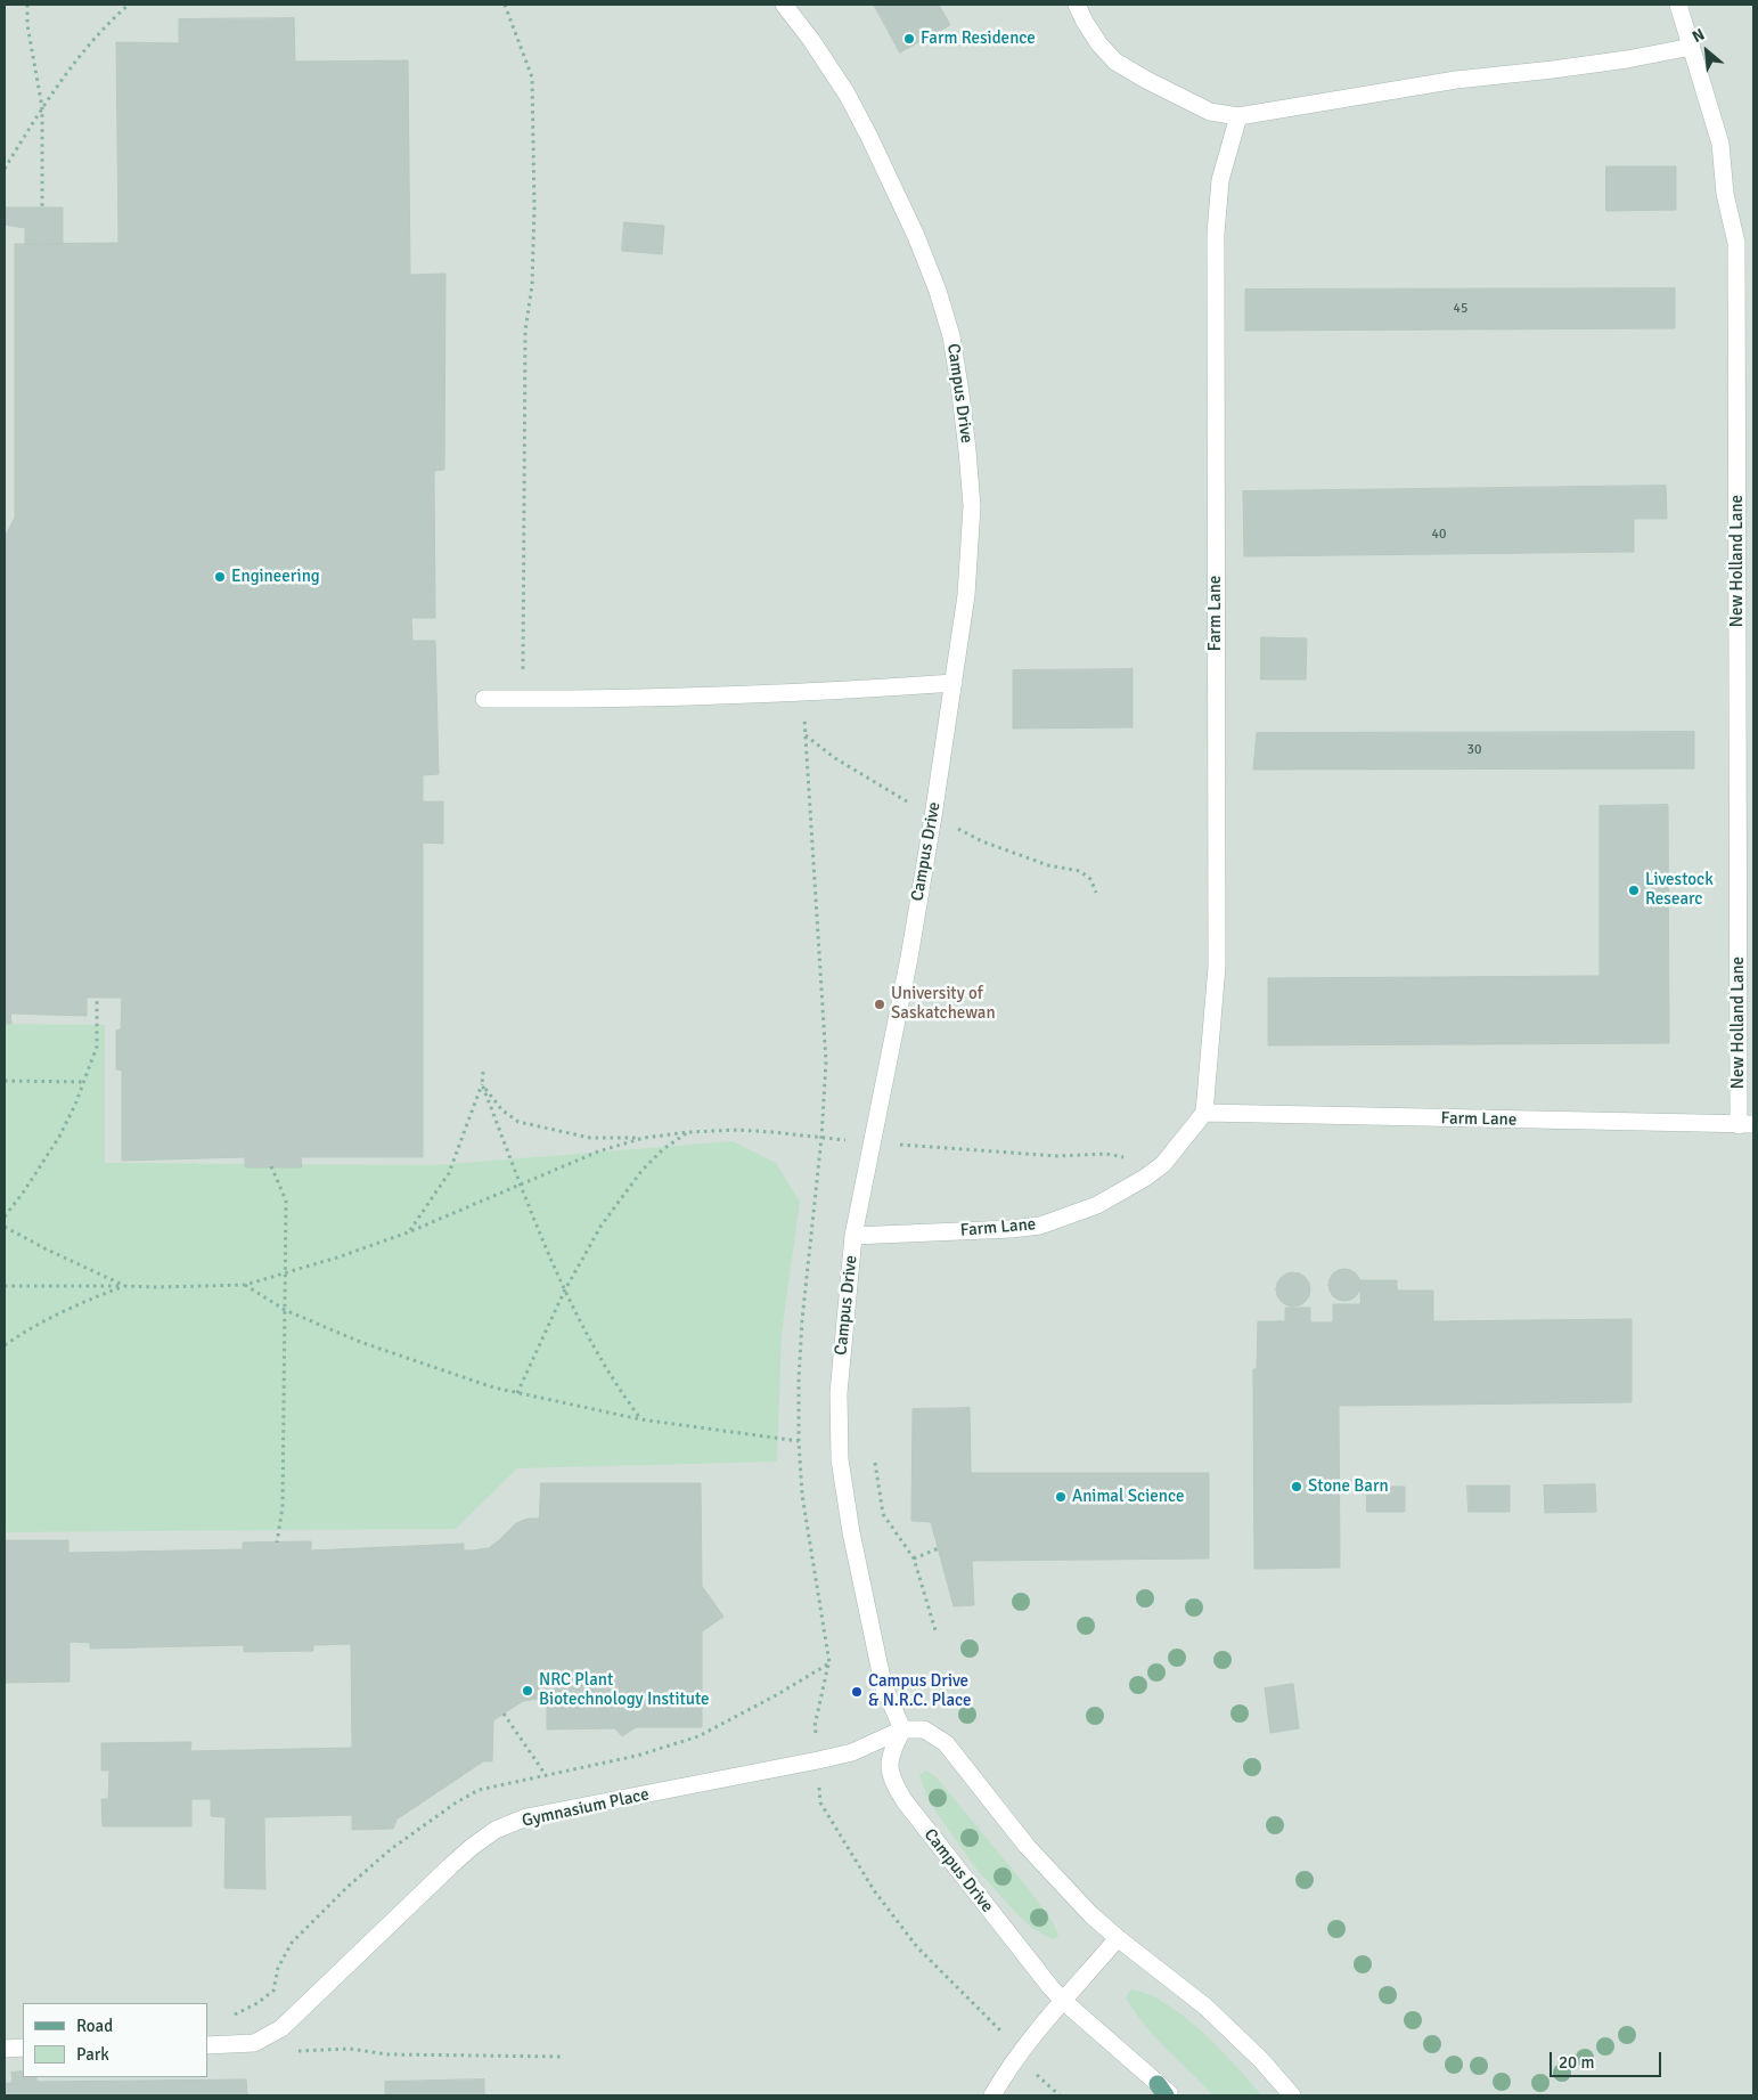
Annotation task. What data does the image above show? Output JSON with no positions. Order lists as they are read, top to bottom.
{
  "streets": {
    "street": [
      "Campus Drive",
      "New Holland Lane",
      "Farm Lane",
      "Gymnasium Place"
    ]
  },
  "crossings": [
    ["Campus Drive", "Farm Lane"],
    ["Campus Drive", "Gymnasium Place"],
    ["New Holland Lane", "Farm Lane"]
  ],
  "places": [
    "Farm Residence",
    "Engineering",
    "Livestock Researc",
    "University of Saskatchewan",
    "Stone Barn",
    "Animal Science",
    "NRC Plant Biotechnology Institute",
    "Campus Drive & N.R.C. Place"
  ],
  "house_numbers": ["45", "40", "30"],
  "legend": ["Road", "Park"],
  "scale_bar": "20 m",
  "north": "top left"
}
